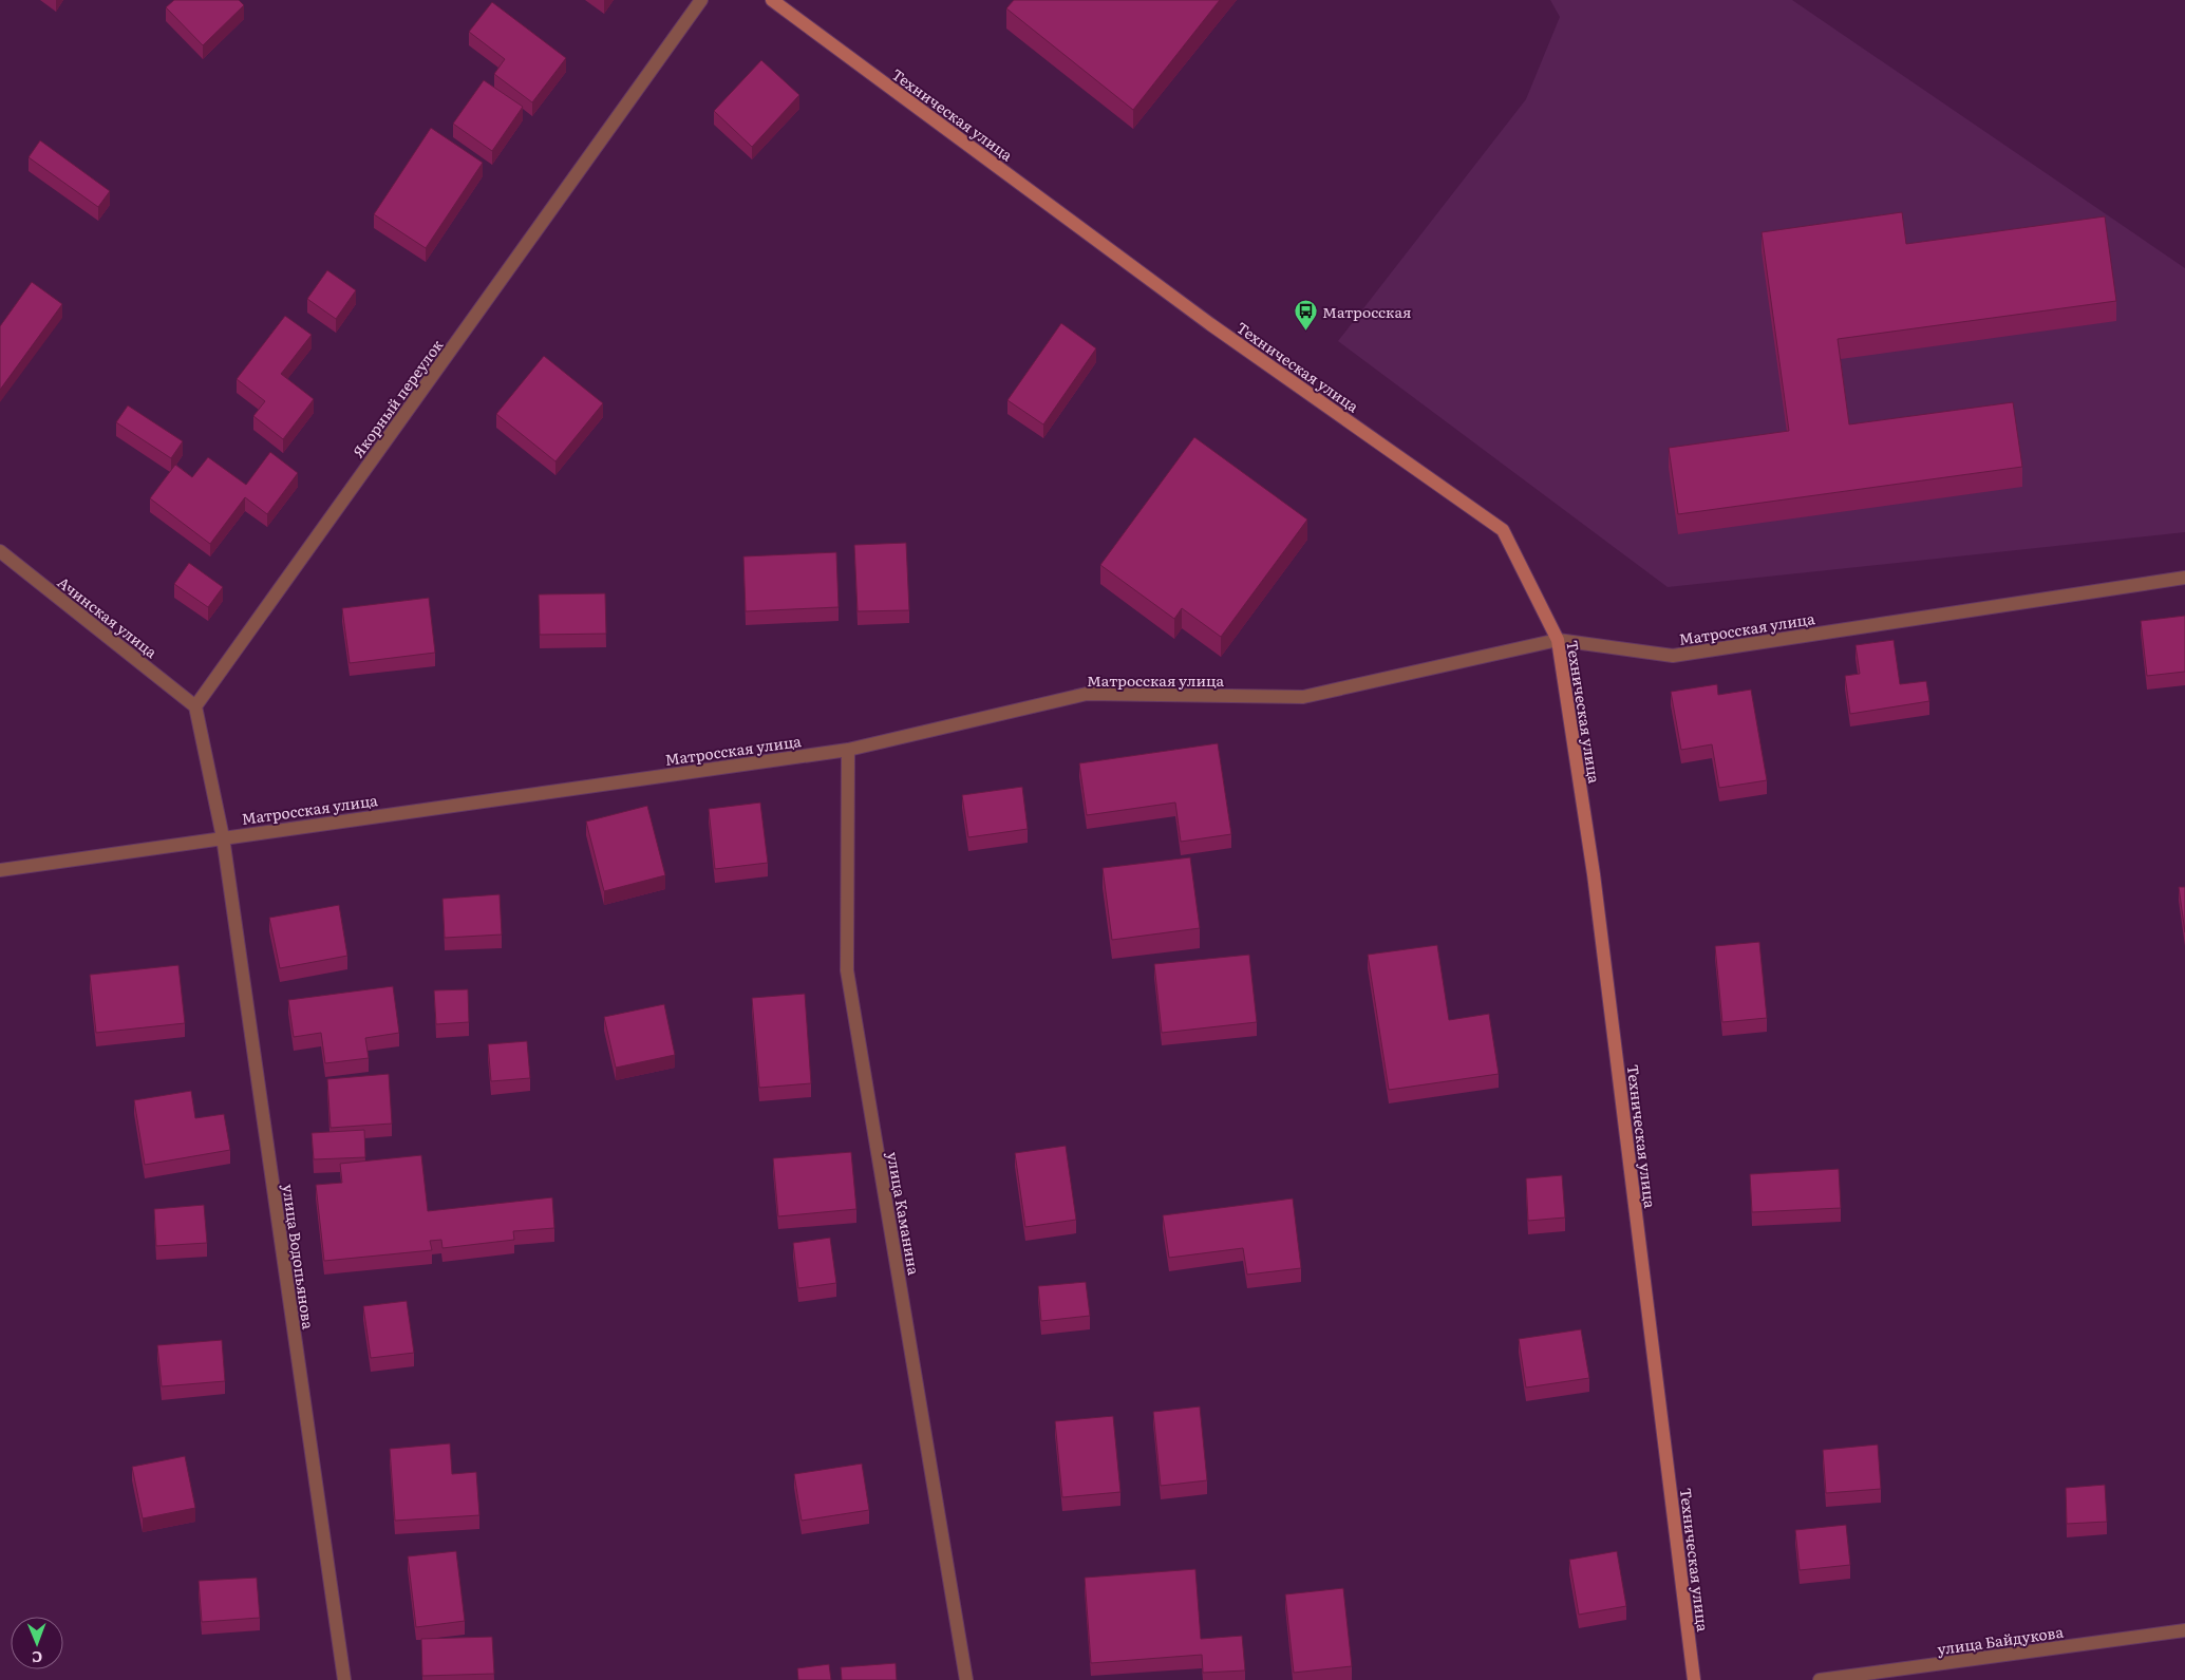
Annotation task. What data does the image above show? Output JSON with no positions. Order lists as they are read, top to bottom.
{
  "streets": {
    "street": [
      "Техническая улица",
      "Якорный переулок",
      "Ачинская улица",
      "Матросская улица",
      "улица Каманина",
      "улица Водопьянова",
      "улица Байдукова"
    ]
  },
  "crossings": [
    ["Техническая улица", "Матросская улица"],
    ["Якорный переулок", "Ачинская улица"],
    ["Матросская улица", "улица Каманина"],
    ["Матросская улица", "улица Водопьянова"]
  ],
  "places": {
    "bus stop": ["Матросская"]
  },
  "north": "bottom"
}
